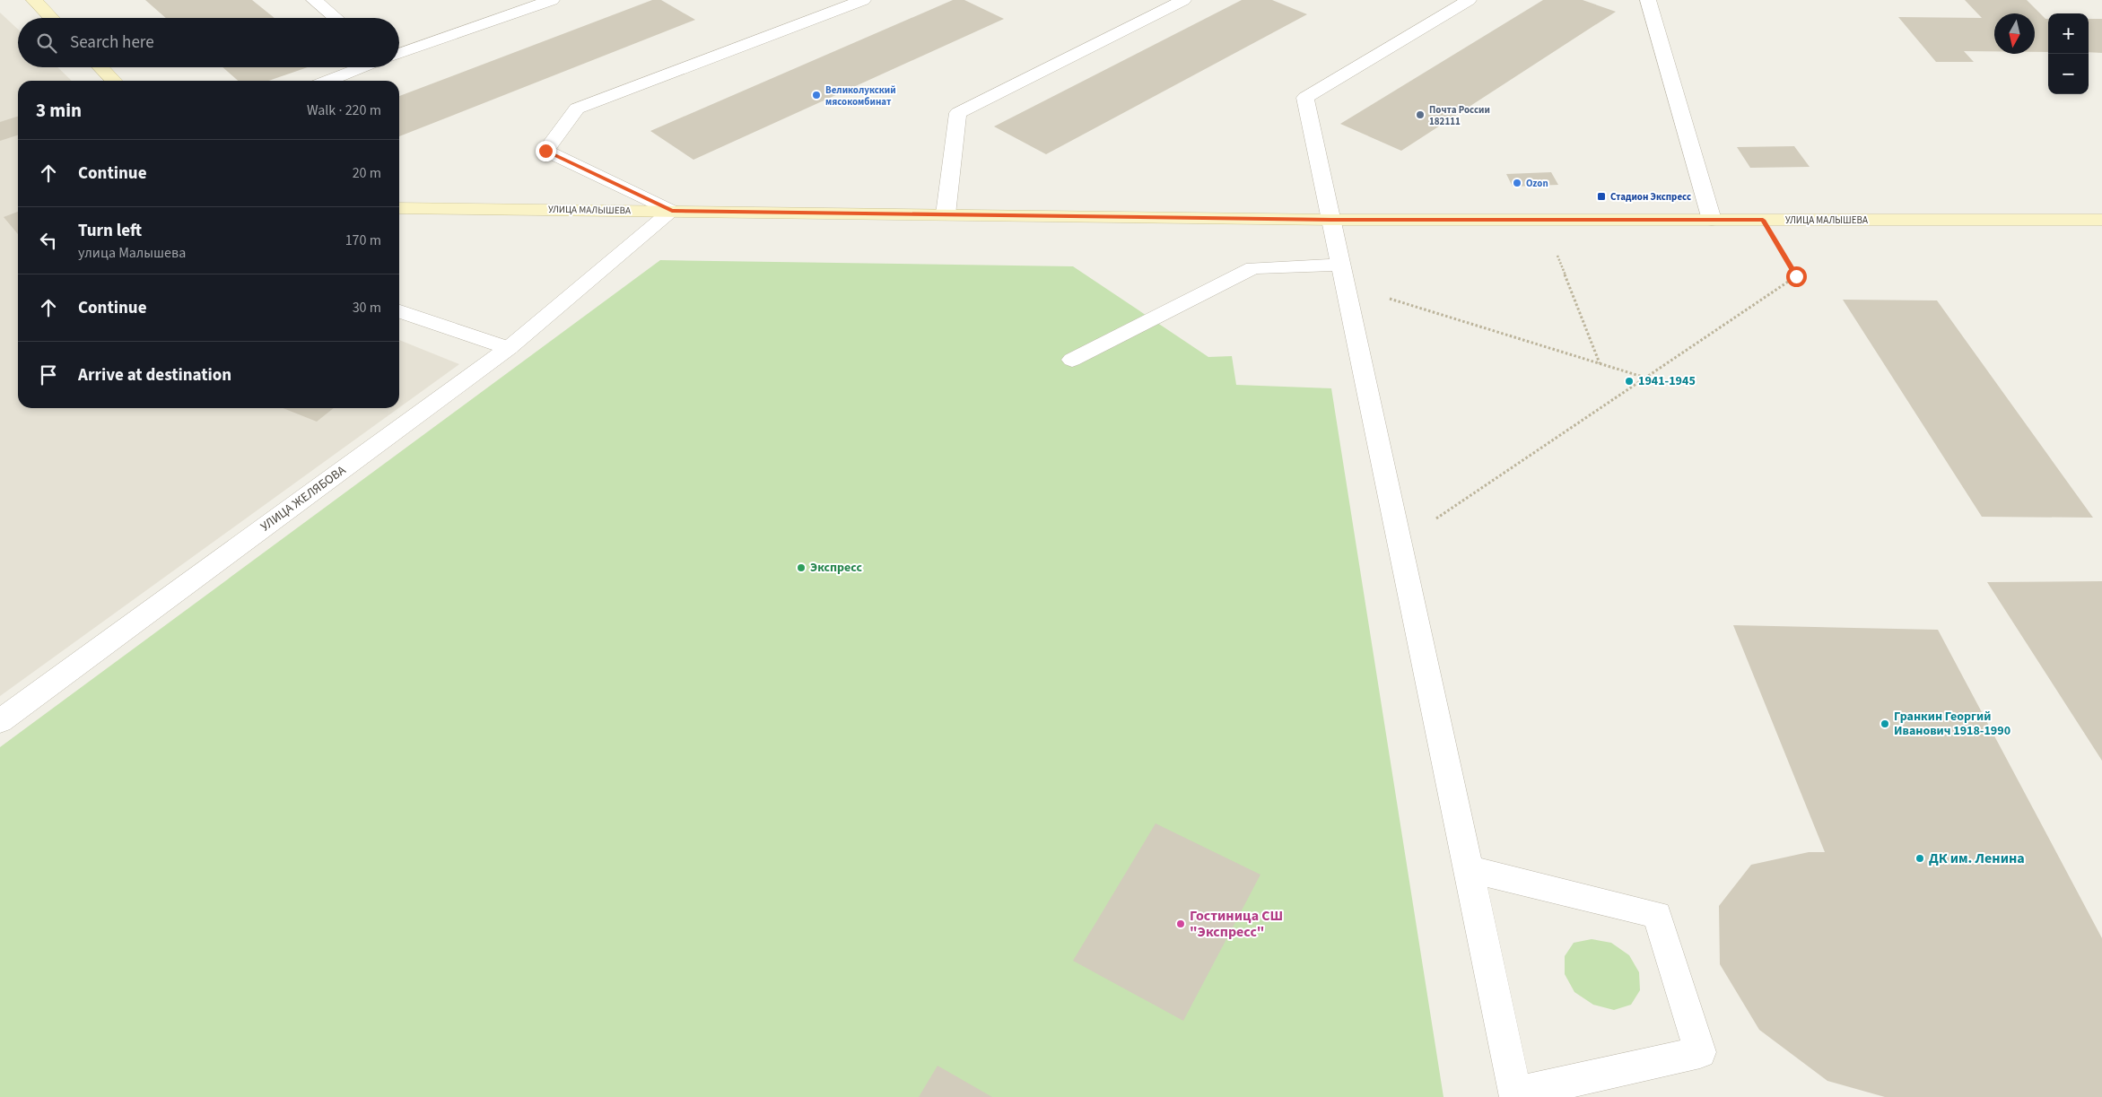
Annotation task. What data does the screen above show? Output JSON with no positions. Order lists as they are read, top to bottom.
{
  "streets": {
    "street": ["УЛИЦА МАЛЫШЕВА", "УЛИЦА ЖЕЛЯБОВА"]
  },
  "crossings": [
    ["УЛИЦА МАЛЫШЕВА", "УЛИЦА ЖЕЛЯБОВА"]
  ],
  "places": {
    "other": [
      "Великолукский мясокомбинат",
      "Почта России 182111",
      "Ozon",
      "1941-1945",
      "Экспресс",
      "Гранкин Георгий Иванович 1918-1990",
      "ДК им. Ленина",
      "Гостиница СШ \"Экспресс\""
    ],
    "transit": ["Стадион Экспресс"]
  },
  "north": "bottom",
  "page": {
    "map_buttons": ["+", "−"],
    "search": "Search here",
    "heading": ["3 min", "Walk · 220 m"],
    "list": [
      ["Continue", "20 m"],
      ["Turn left", "улица Малышева", "170 m"],
      ["Continue", "30 m"],
      "Arrive at destination"
    ]
  }
}
